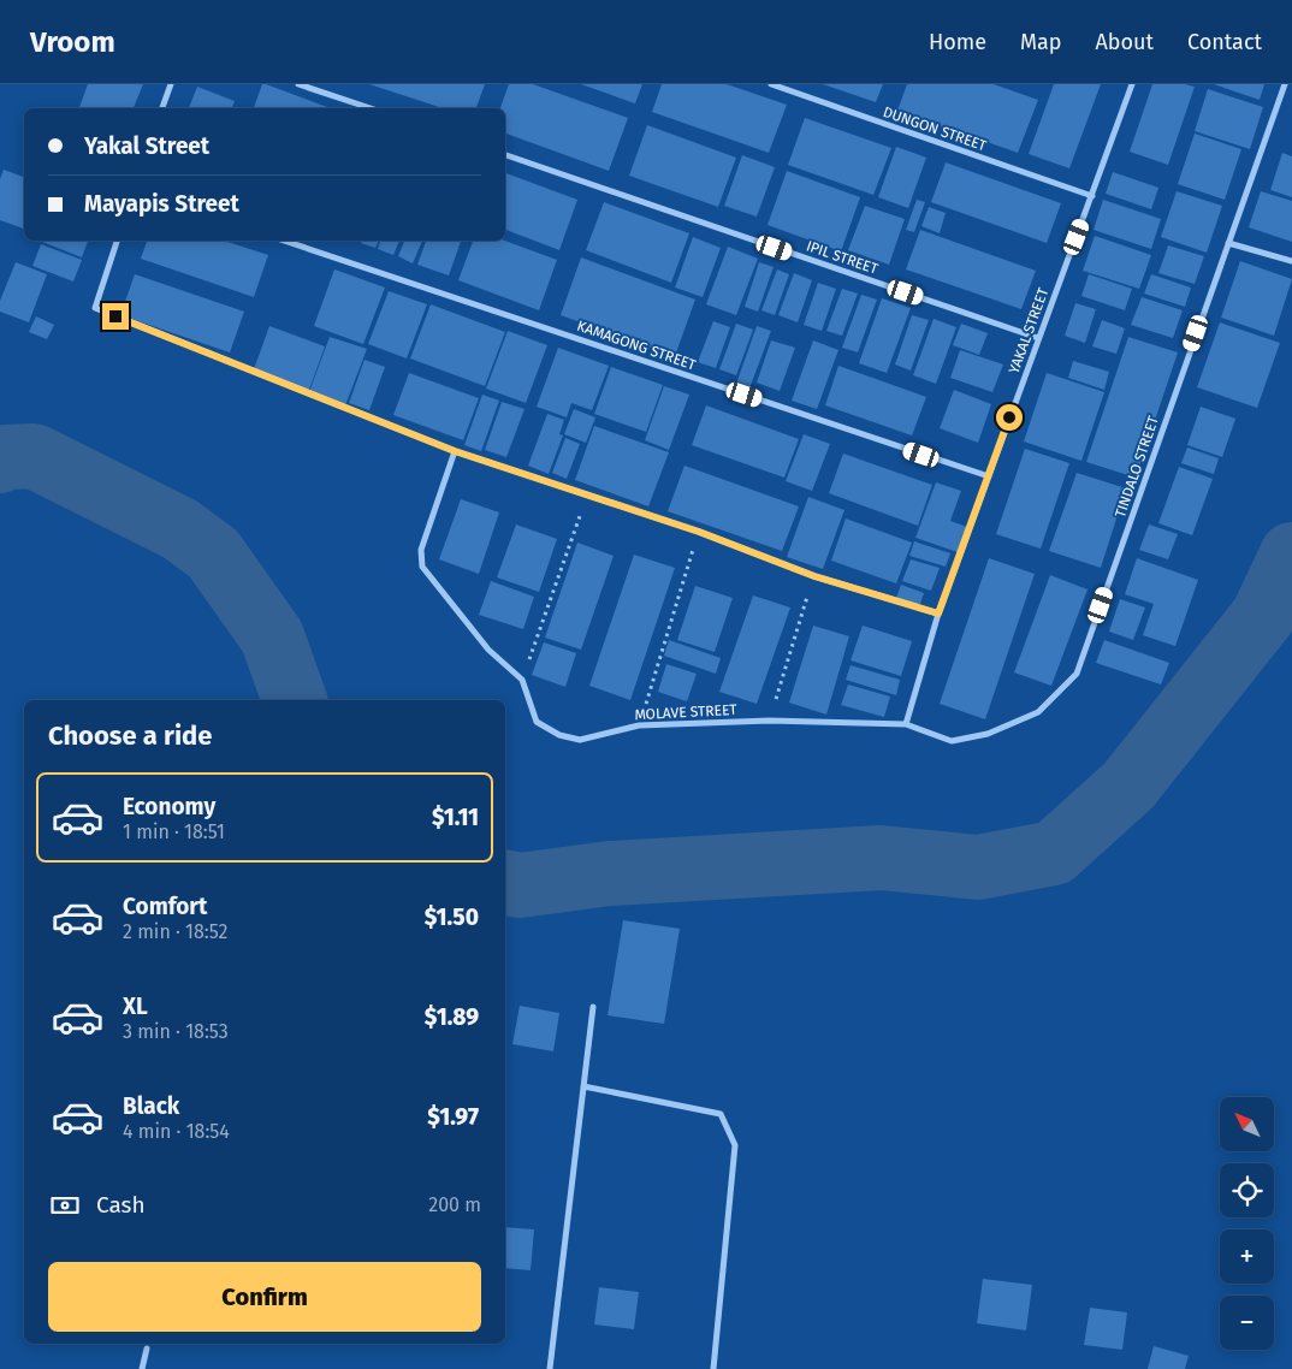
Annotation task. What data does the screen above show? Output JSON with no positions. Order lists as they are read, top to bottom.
{
  "streets": {
    "street": [
      "DUNGON STREET",
      "IPIL STREET",
      "YAKAL STREET",
      "KAMAGONG STREET",
      "TINDALO STREET",
      "MOLAVE STREET"
    ]
  },
  "crossings": [
    ["DUNGON STREET", "YAKAL STREET"],
    ["IPIL STREET", "YAKAL STREET"],
    ["YAKAL STREET", "KAMAGONG STREET"],
    ["YAKAL STREET", "TINDALO STREET"],
    ["YAKAL STREET", "MOLAVE STREET"],
    ["TINDALO STREET", "MOLAVE STREET"]
  ],
  "north": "top left",
  "page": {
    "header": "Vroom",
    "nav": [
      "Home",
      "Map",
      "About",
      "Contact"
    ],
    "banner": ["Yakal Street", "Mayapis Street"],
    "heading": "Choose a ride",
    "list": [
      {
        "name": "Economy",
        "note": "1 min · 18:51",
        "value": "$1.11"
      },
      {
        "name": "Comfort",
        "note": "2 min · 18:52",
        "value": "$1.50"
      },
      {
        "name": "XL",
        "note": "3 min · 18:53",
        "value": "$1.89"
      },
      {
        "name": "Black",
        "note": "4 min · 18:54",
        "value": "$1.97"
      }
    ],
    "map_buttons": ["+", "−"],
    "pay": ["Cash", "200 m"],
    "buttons": "Confirm"
  }
}
